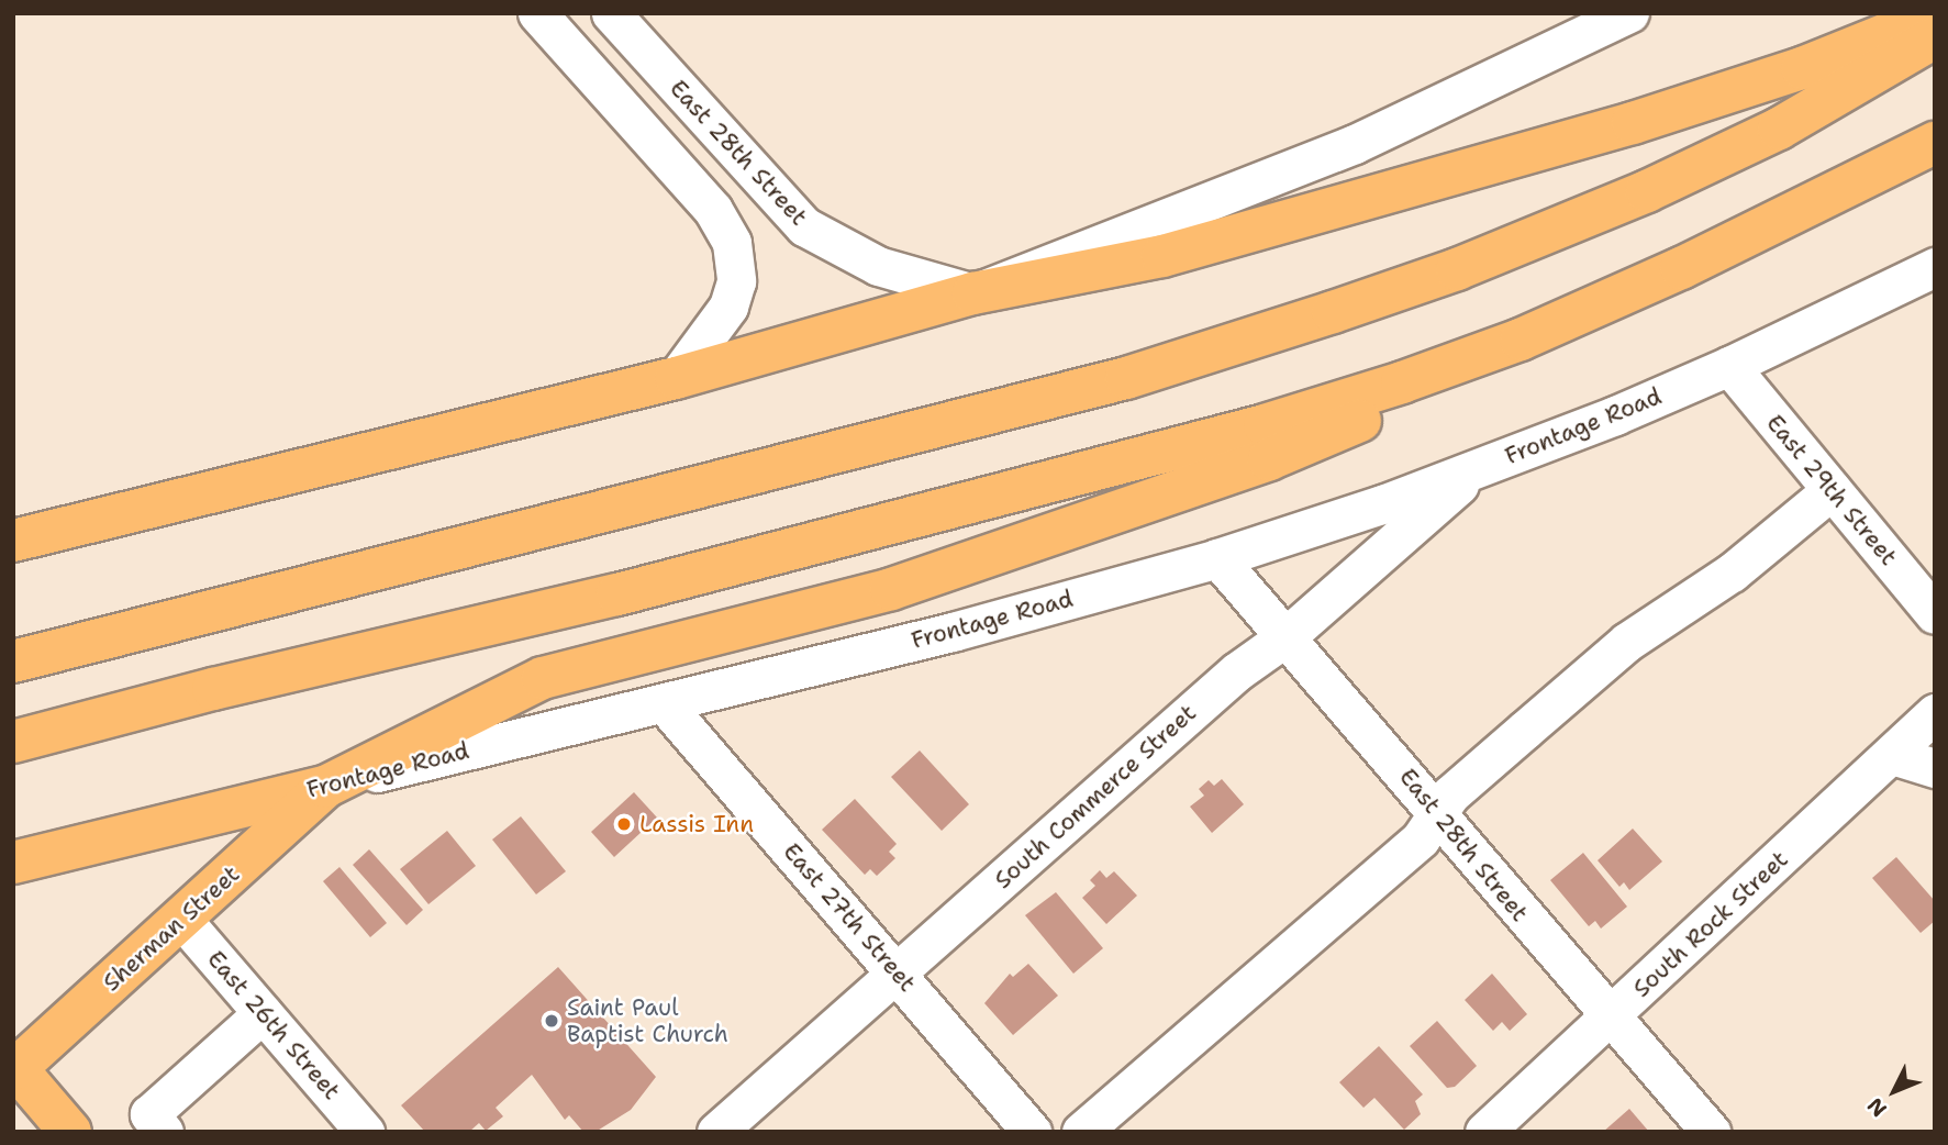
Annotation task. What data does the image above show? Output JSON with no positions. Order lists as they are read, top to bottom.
{
  "streets": {
    "main road": ["Frontage Road", "Sherman Street"],
    "street": [
      "East 28th Street",
      "East 29th Street",
      "South Commerce Street",
      "East 27th Street",
      "South Rock Street",
      "East 26th Street"
    ]
  },
  "crossings": [
    ["East 28th Street", "Frontage Road"],
    ["East 28th Street", "South Commerce Street"],
    ["East 28th Street", "South Rock Street"],
    ["Frontage Road", "East 29th Street"],
    ["Frontage Road", "South Commerce Street"],
    ["Frontage Road", "East 27th Street"],
    ["Frontage Road", "Sherman Street"],
    ["South Commerce Street", "East 27th Street"],
    ["Sherman Street", "East 26th Street"]
  ],
  "places": ["Lassis Inn", "Saint Paul Baptist Church"],
  "north": "bottom left"
}
